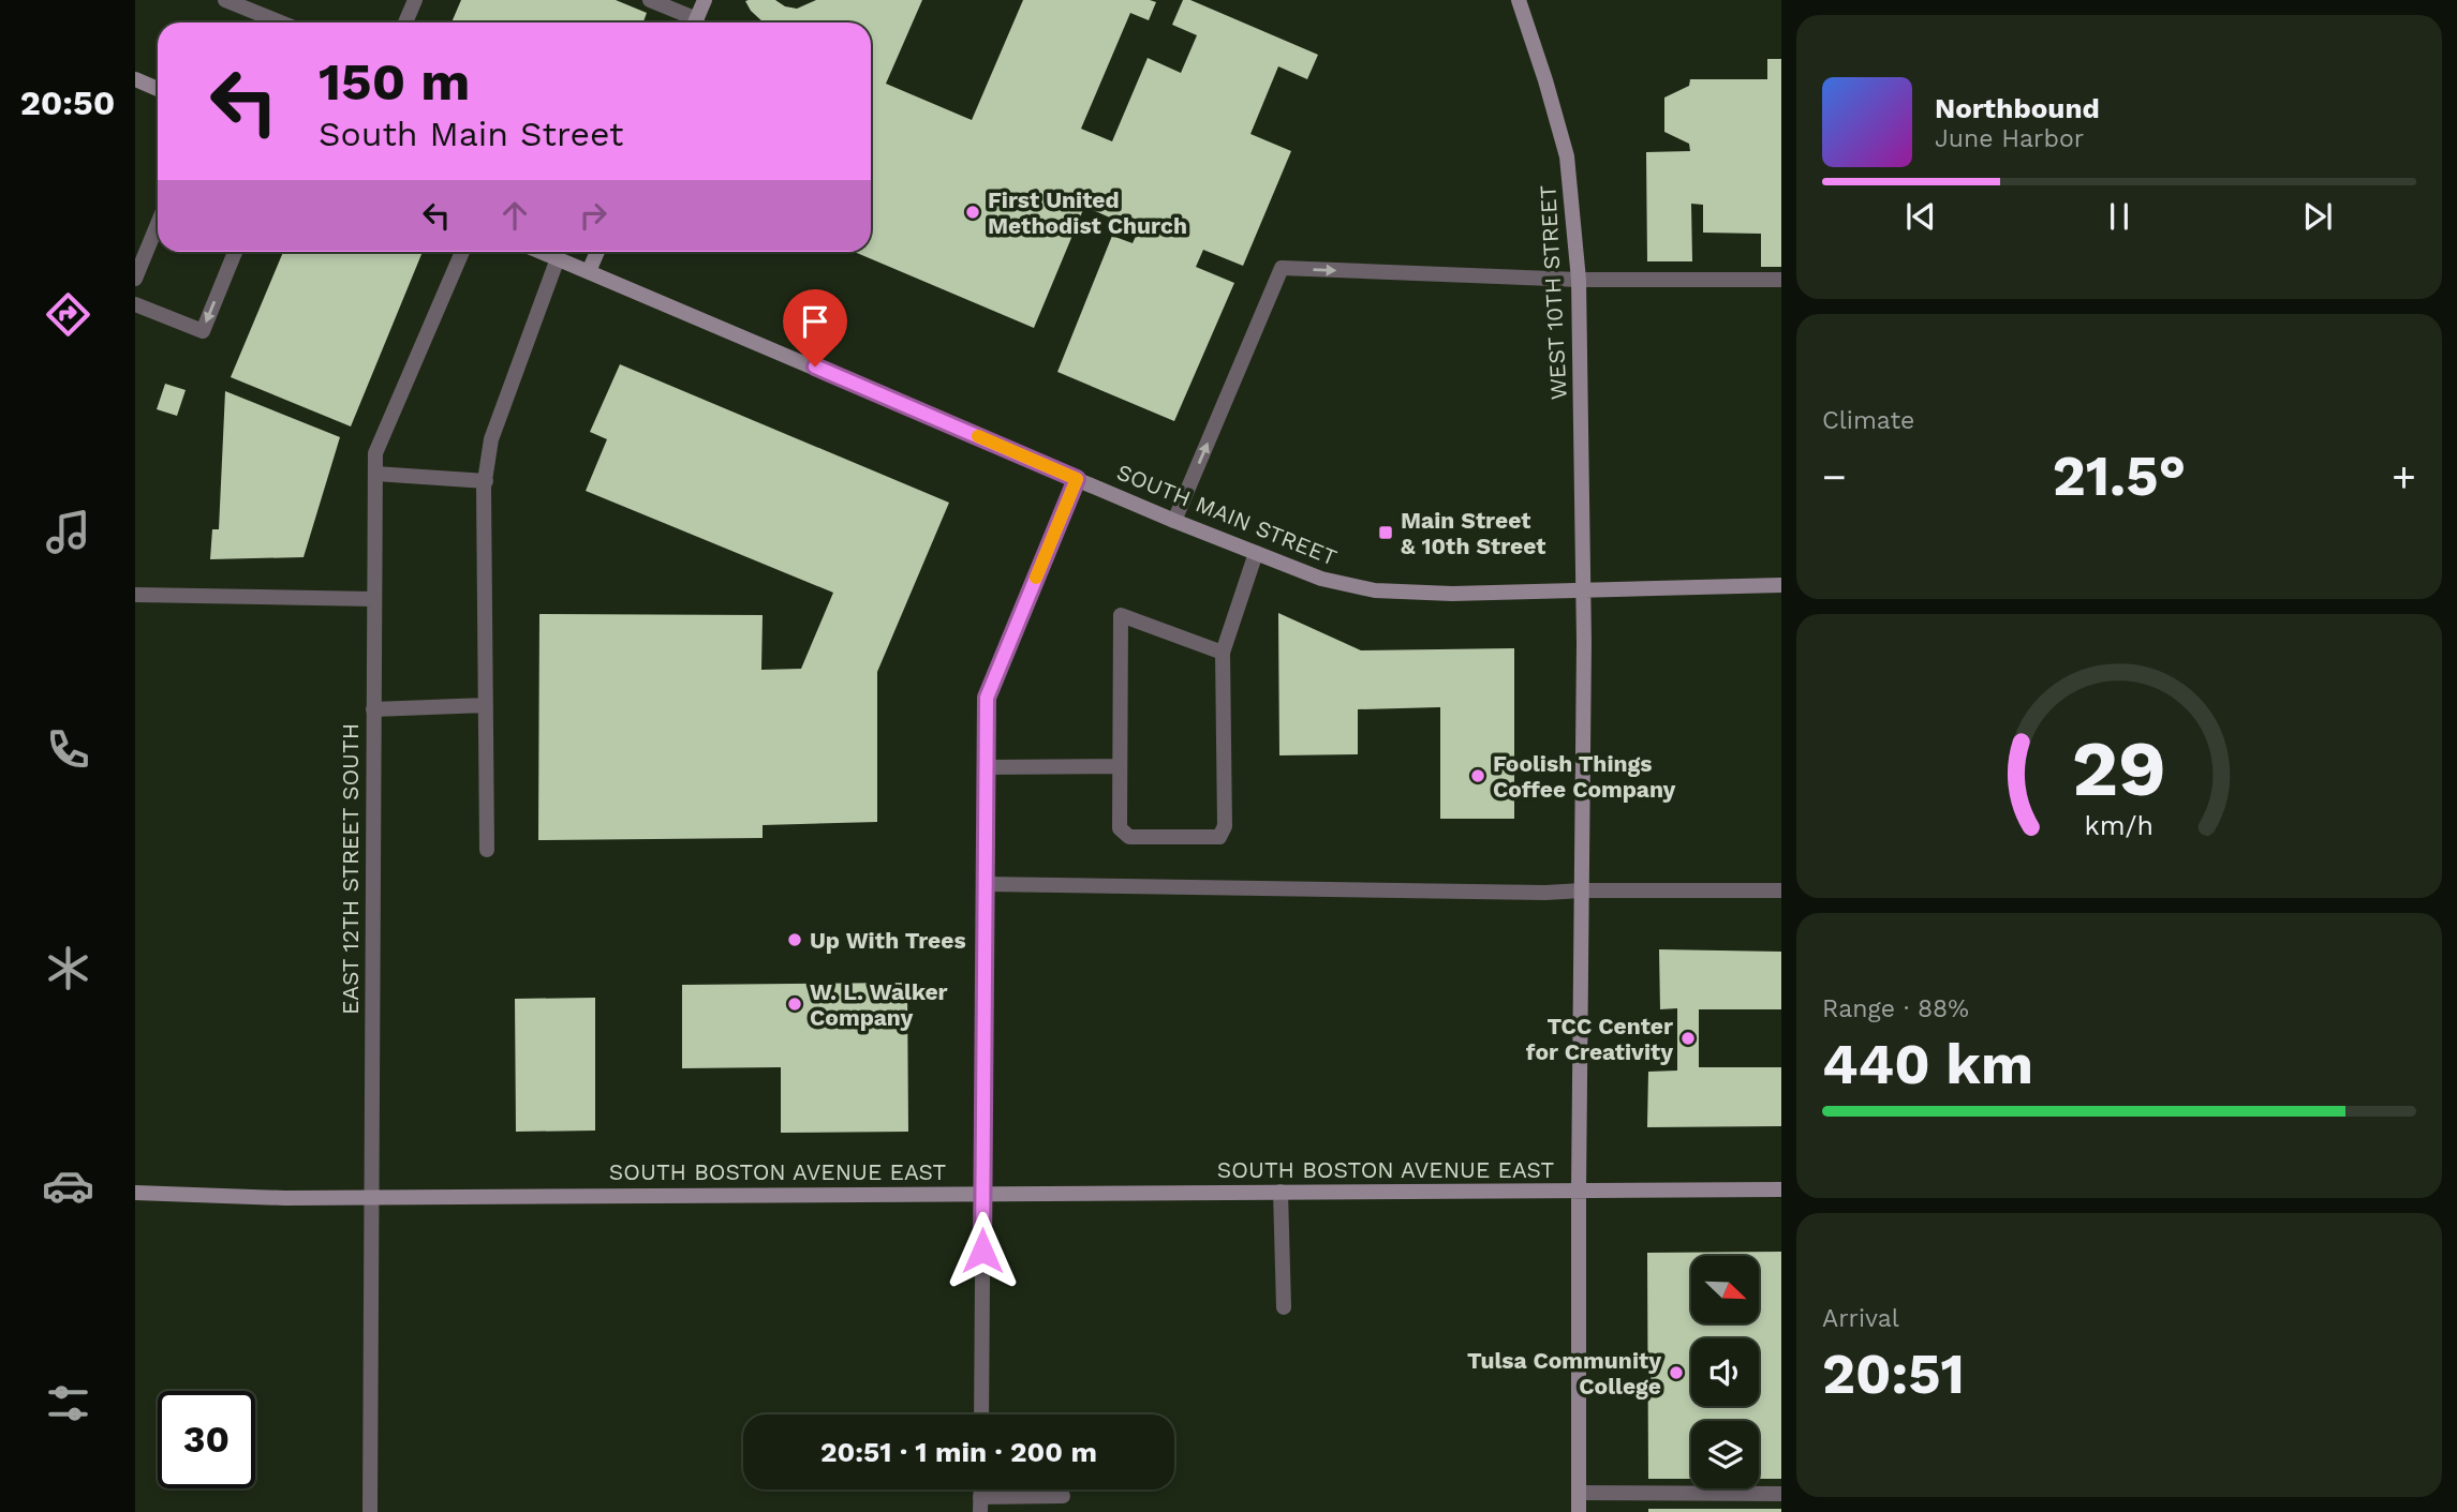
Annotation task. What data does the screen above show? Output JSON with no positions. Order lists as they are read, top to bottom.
{
  "streets": {
    "street": [
      "WEST 10TH STREET",
      "SOUTH MAIN STREET",
      "EAST 12TH STREET SOUTH",
      "SOUTH BOSTON AVENUE EAST"
    ]
  },
  "crossings": [
    ["WEST 10TH STREET", "SOUTH MAIN STREET"],
    ["WEST 10TH STREET", "SOUTH BOSTON AVENUE EAST"],
    ["EAST 12TH STREET SOUTH", "SOUTH BOSTON AVENUE EAST"]
  ],
  "places": {
    "other": [
      "First United Methodist Church",
      "Foolish Things Coffee Company",
      "Up With Trees",
      "W. L. Walker Company",
      "TCC Center for Creativity",
      "Tulsa Community College"
    ],
    "transit": ["Main Street & 10th Street"]
  },
  "north": "bottom right",
  "page": {
    "tabs": "20:50",
    "turn": ["150 m", "South Main Street"],
    "song": ["Northbound", "June Harbor"],
    "tile": [
      "Climate",
      ["Range · 88%", "440 km"],
      ["Arrival", "20:51"]
    ],
    "heat": ["−", "21.5°", "+"],
    "limit": "30",
    "trip": "20:51 · 1 min · 200 m",
    "gauge": ["29", "km/h"]
  }
}
